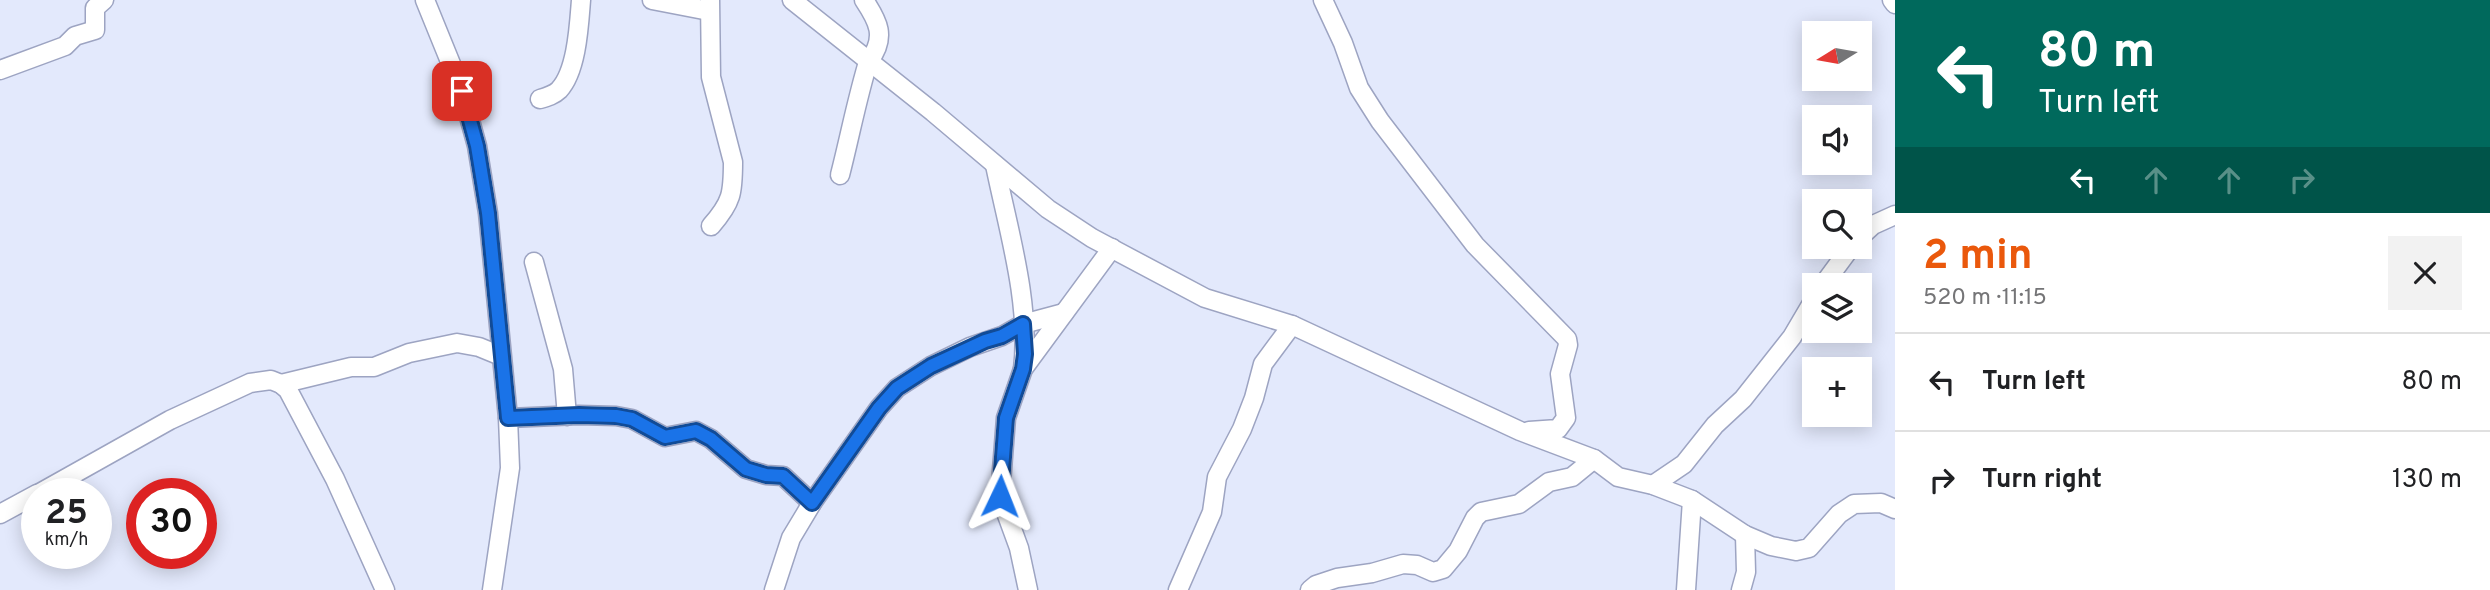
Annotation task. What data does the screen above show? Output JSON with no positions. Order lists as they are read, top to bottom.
{
  "north": "left",
  "page": {
    "turn": ["80 m", "Turn left"],
    "map_buttons": "+",
    "heading": ["2 min", "520 m · 11:15"],
    "list": [
      {
        "name": "Turn left",
        "value": "80 m"
      },
      {
        "name": "Turn right",
        "value": "130 m"
      }
    ],
    "speed": "25 km/h",
    "limit": "30"
  }
}
